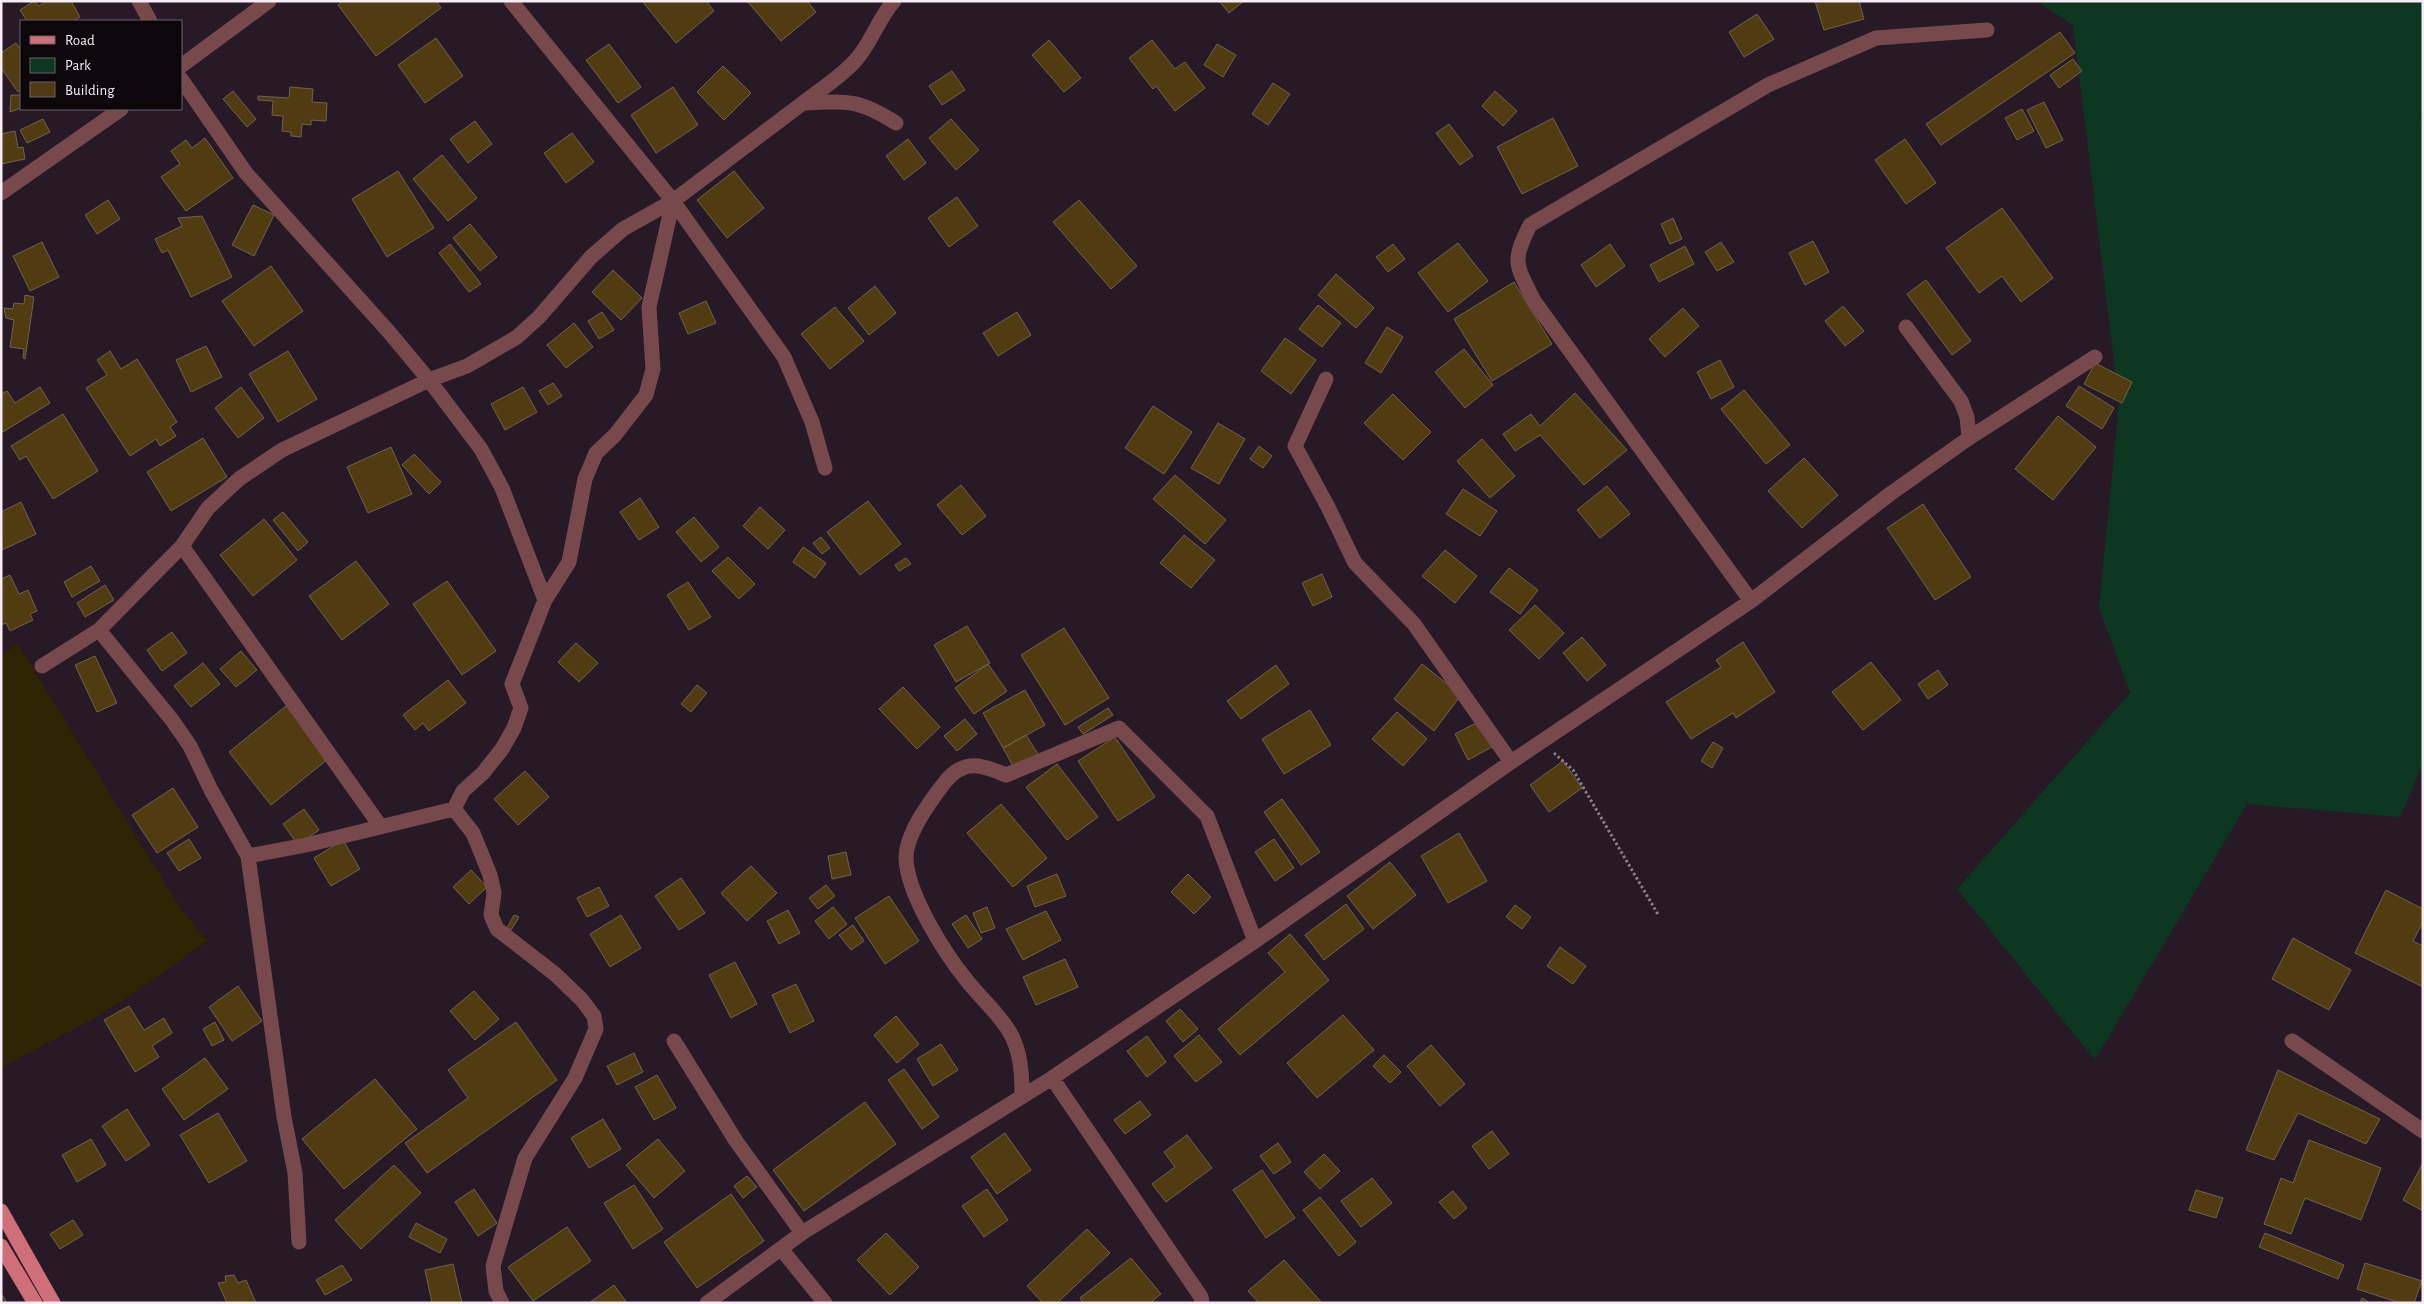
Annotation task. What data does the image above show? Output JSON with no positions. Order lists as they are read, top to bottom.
{
  "legend": ["Road", "Park", "Building"]
}
